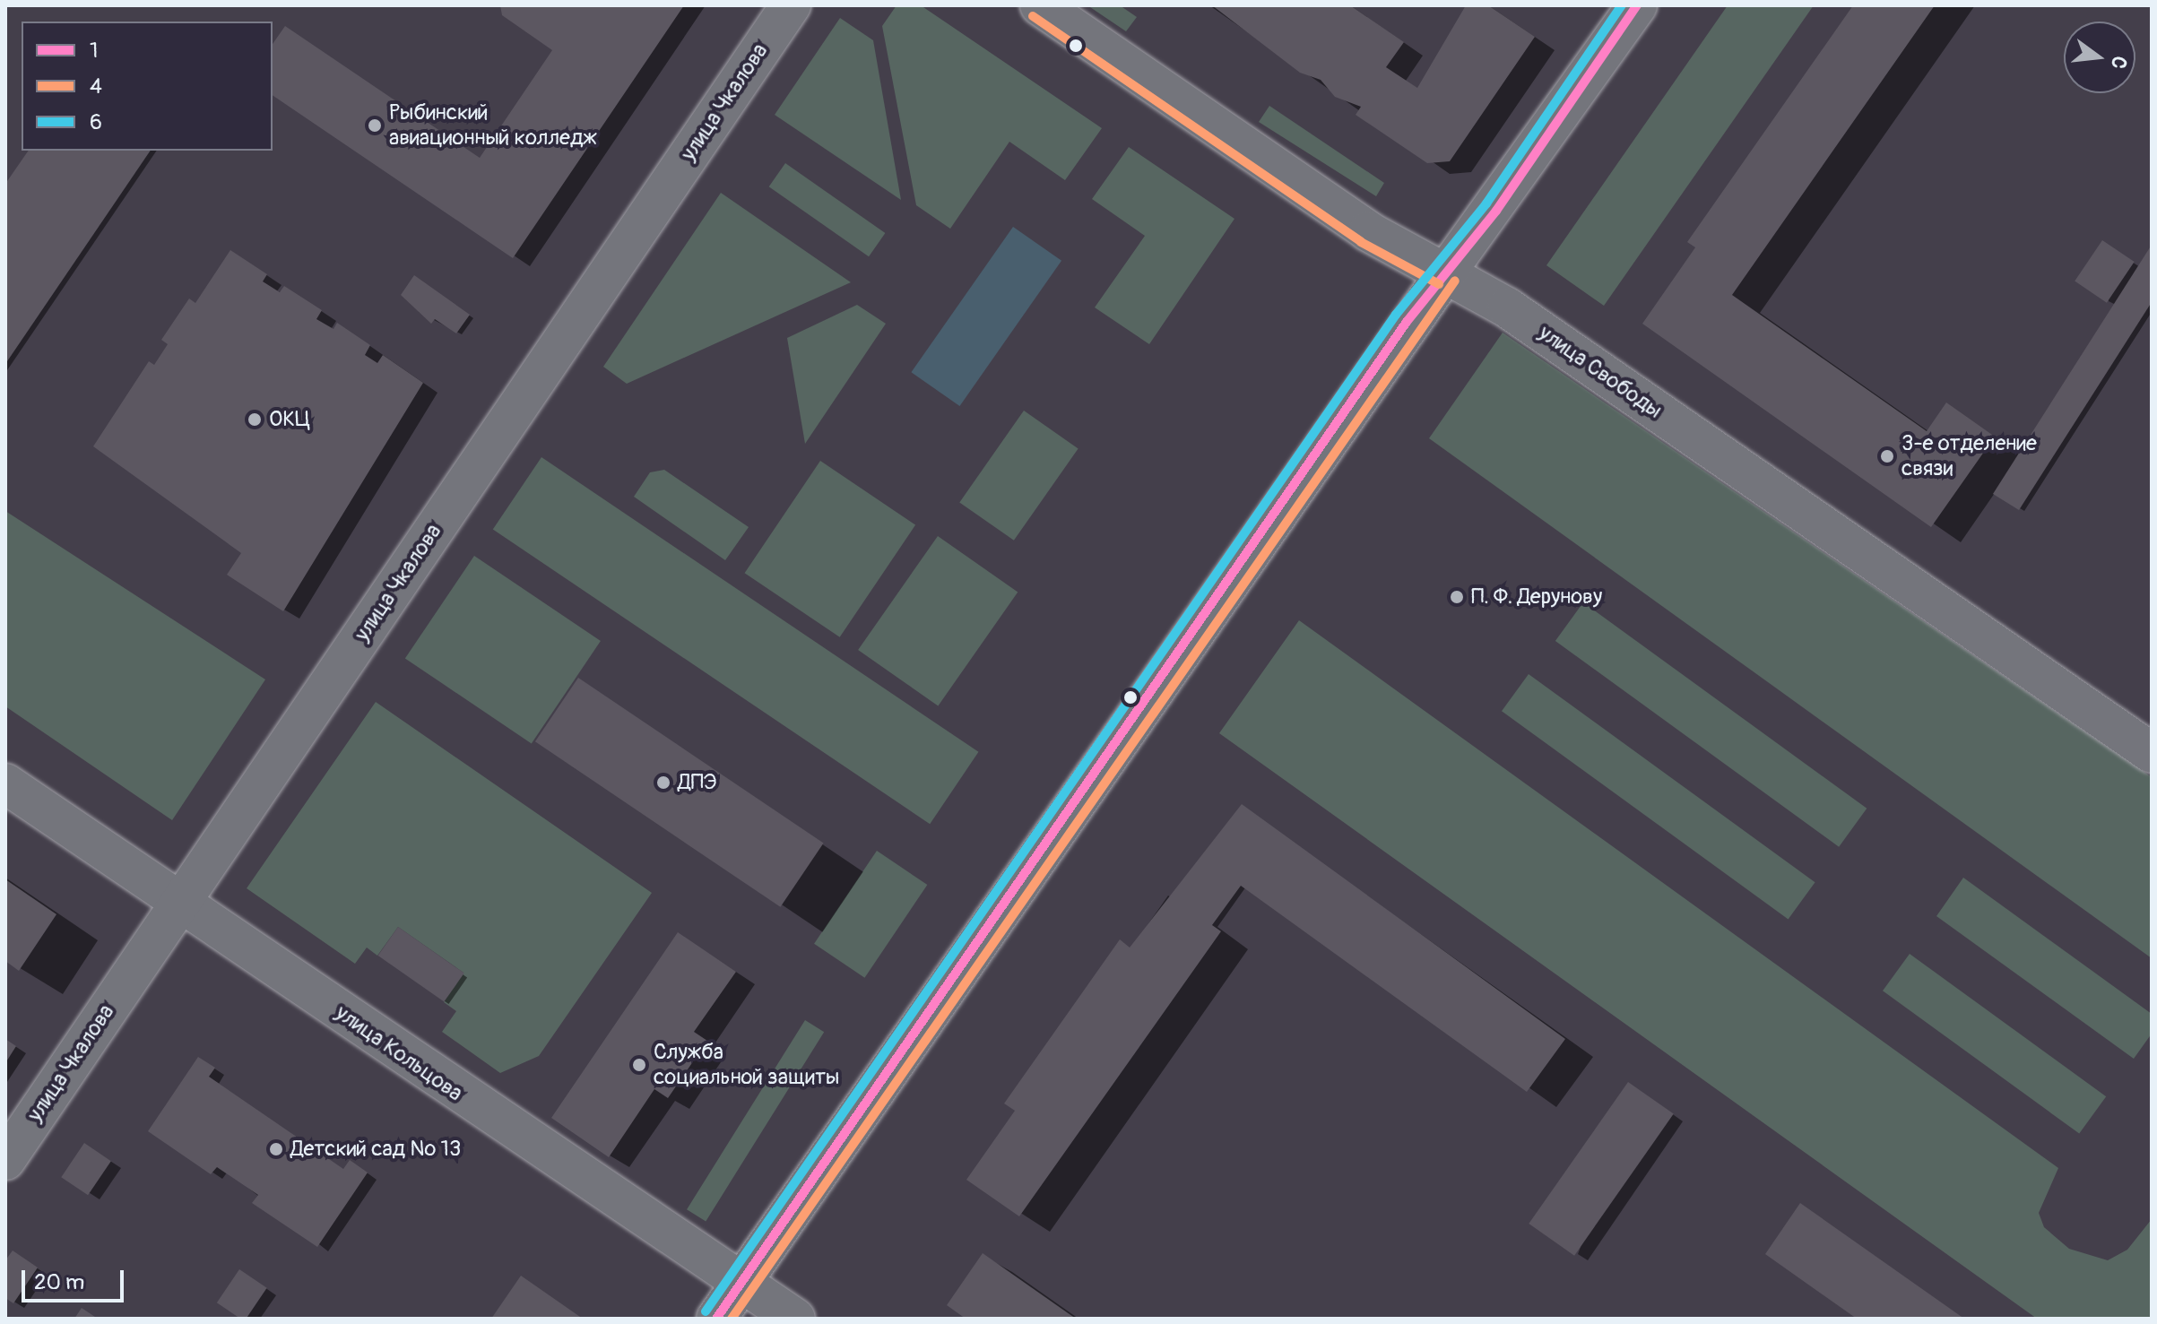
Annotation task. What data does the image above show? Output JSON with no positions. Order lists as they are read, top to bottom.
{
  "streets": {
    "street": ["улица Чкалова", "улица Свободы", "улица Кольцова"]
  },
  "crossings": [
    ["улица Чкалова", "улица Кольцова"]
  ],
  "places": [
    "Рыбинский авиационный колледж",
    "ОКЦ",
    "3-е отделение связи",
    "П. Ф. Дерунову",
    "ДПЭ",
    "Служба социальной защиты",
    "Детский сад № 13"
  ],
  "lines": ["transit line 1", "transit line 6", "transit line 4"],
  "legend": ["1", "4", "6"],
  "scale_bar": "20 m",
  "north": "right"
}
